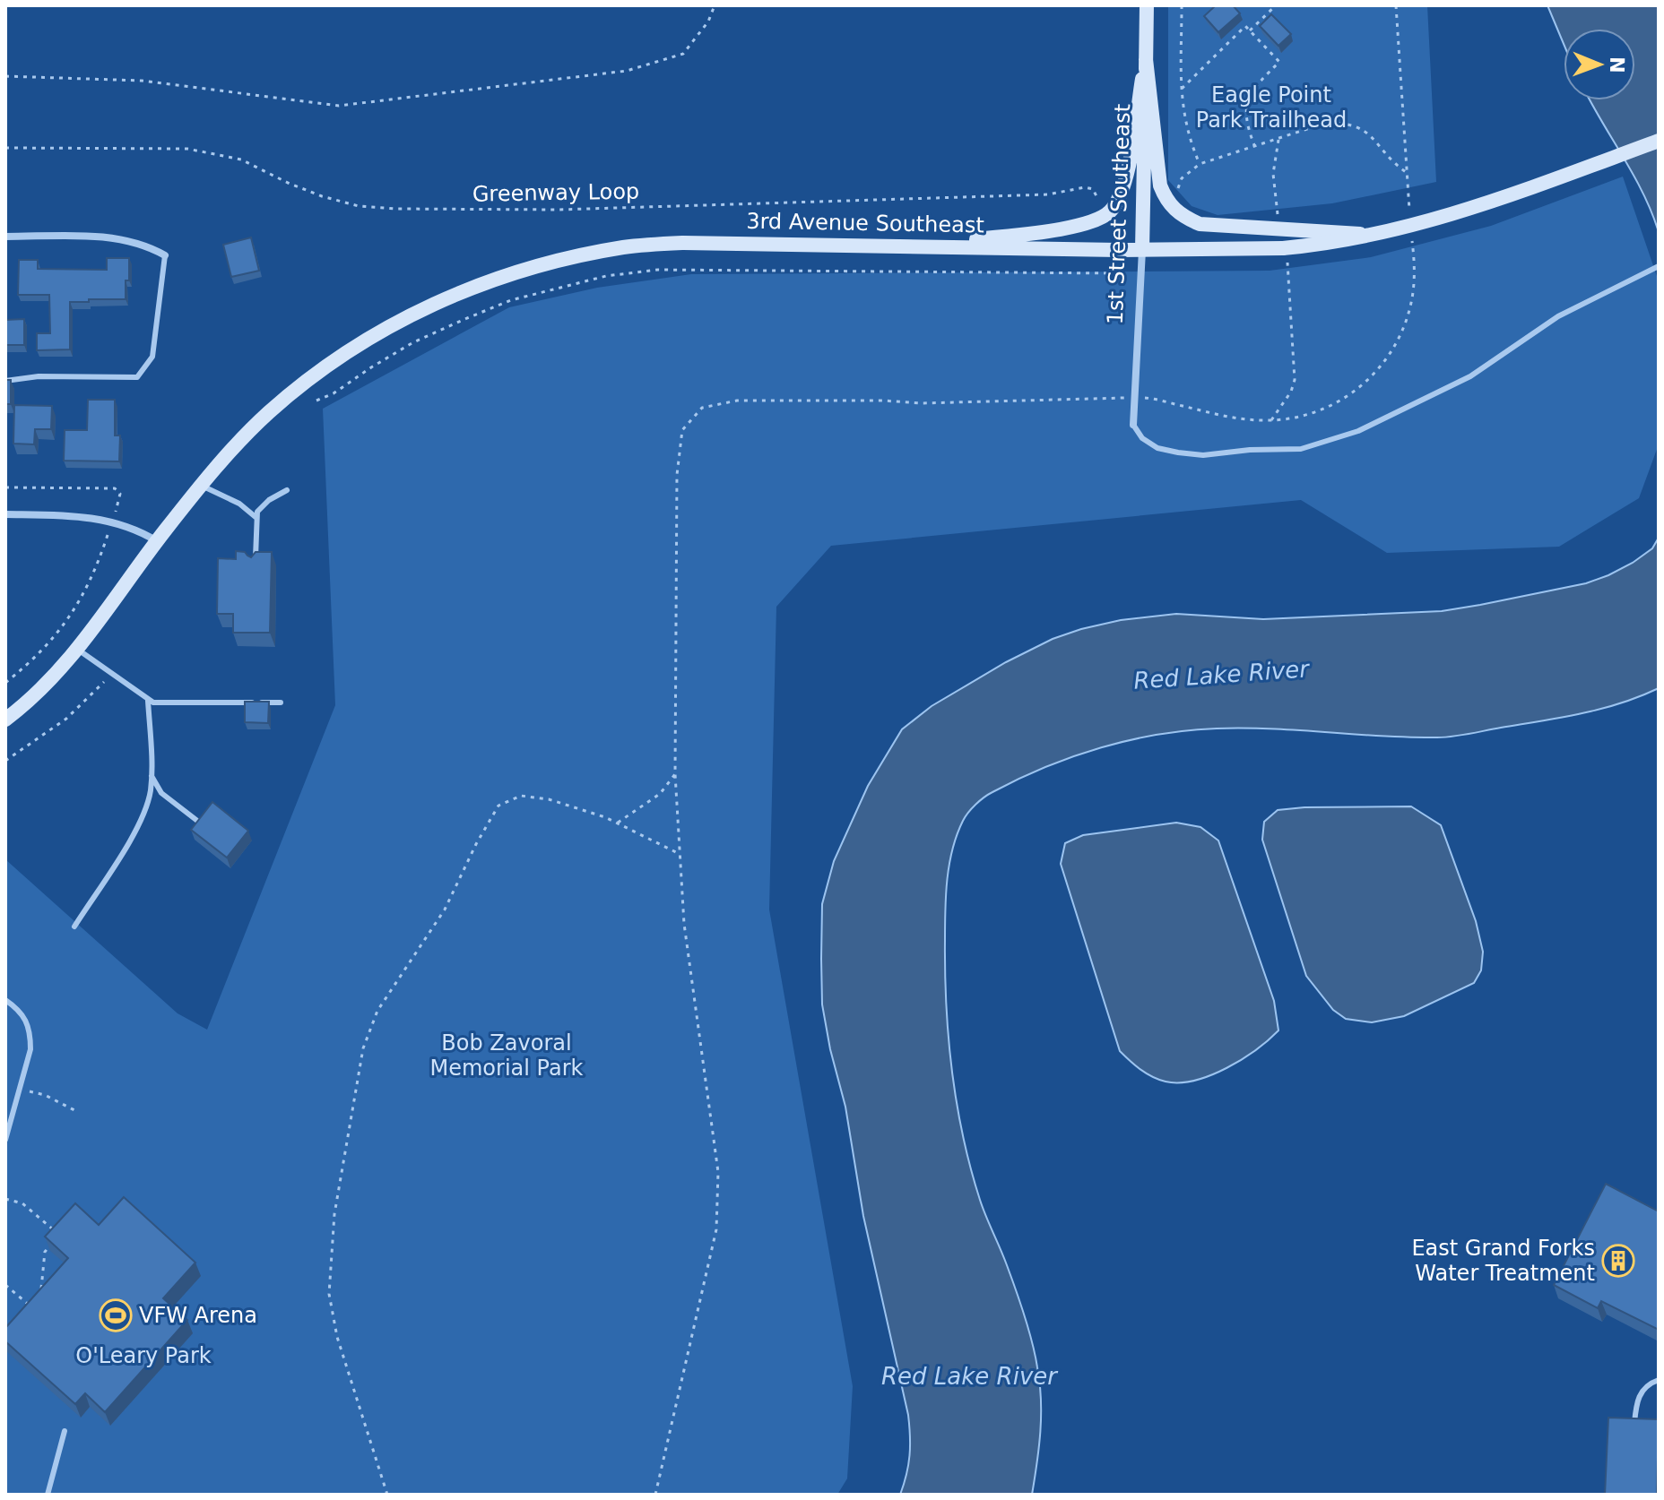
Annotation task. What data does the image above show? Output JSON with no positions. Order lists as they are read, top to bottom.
{
  "streets": {
    "street": ["1st Street Southeast", "3rd Avenue Southeast"],
    "path": ["Greenway Loop"]
  },
  "crossings": [
    ["1st Street Southeast", "3rd Avenue Southeast"]
  ],
  "water": ["Red Lake River"],
  "parks": ["Eagle Point Park Trailhead", "Bob Zavoral Memorial Park", "O'Leary Park"],
  "places": {
    "building": ["East Grand Forks Water Treatment"],
    "sports": ["VFW Arena"]
  },
  "north": "right"
}
